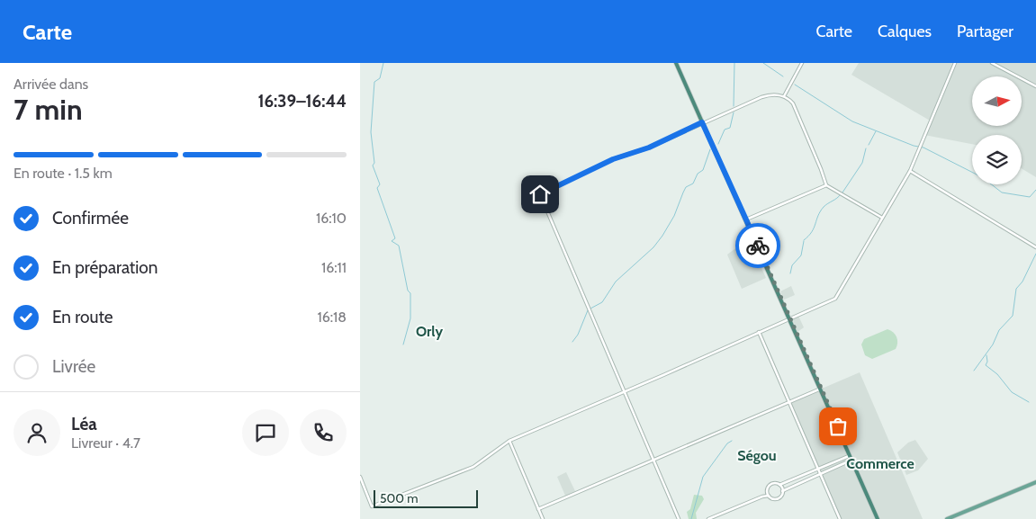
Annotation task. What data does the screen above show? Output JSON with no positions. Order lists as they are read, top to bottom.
{
  "districts": ["Orly", "Ségou", "Commerce"],
  "scale_bar": "500 m",
  "north": "right",
  "page": {
    "header": "Carte",
    "nav": ["Carte", "Calques", "Partager"],
    "heading": ["7 min", "Arrivée dans", "16:39–16:44"],
    "panel": ["Léa", "Livreur · 4.7"],
    "bar": "En route · 1.5 km",
    "list": [
      ["Confirmée", "16:10"],
      ["En préparation", "16:11"],
      ["En route", "16:18"],
      "Livrée"
    ],
    "scale": "500 m"
  }
}
